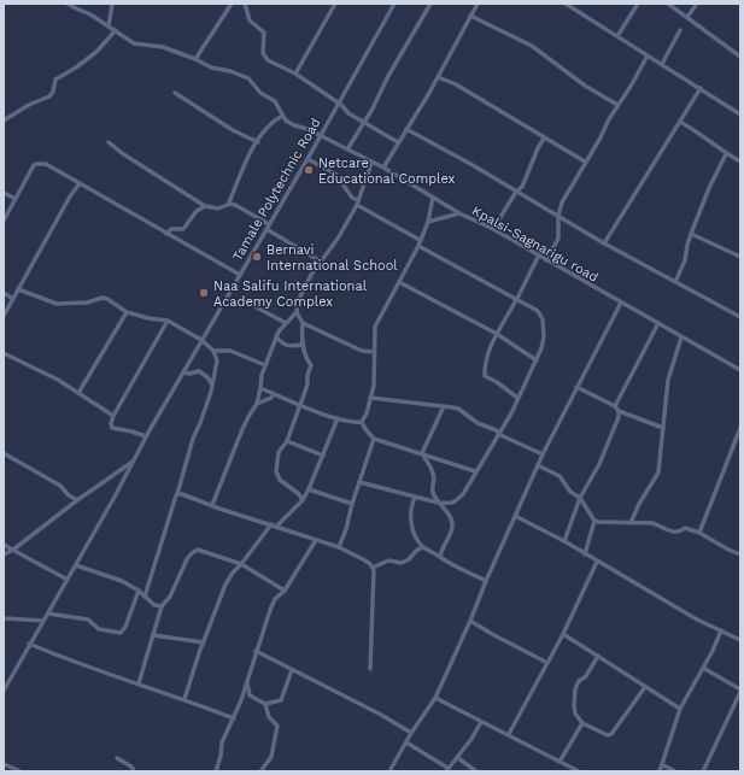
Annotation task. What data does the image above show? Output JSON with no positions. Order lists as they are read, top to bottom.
{
  "streets": {
    "street": ["Tamale Polytechnic Road", "Kpalsi-Sagnarigu road"]
  },
  "crossings": [
    ["Tamale Polytechnic Road", "Kpalsi-Sagnarigu road"]
  ],
  "places": ["Netcare Educational Complex", "Bernavi International School", "Naa Salifu International Academy Complex"]
}
